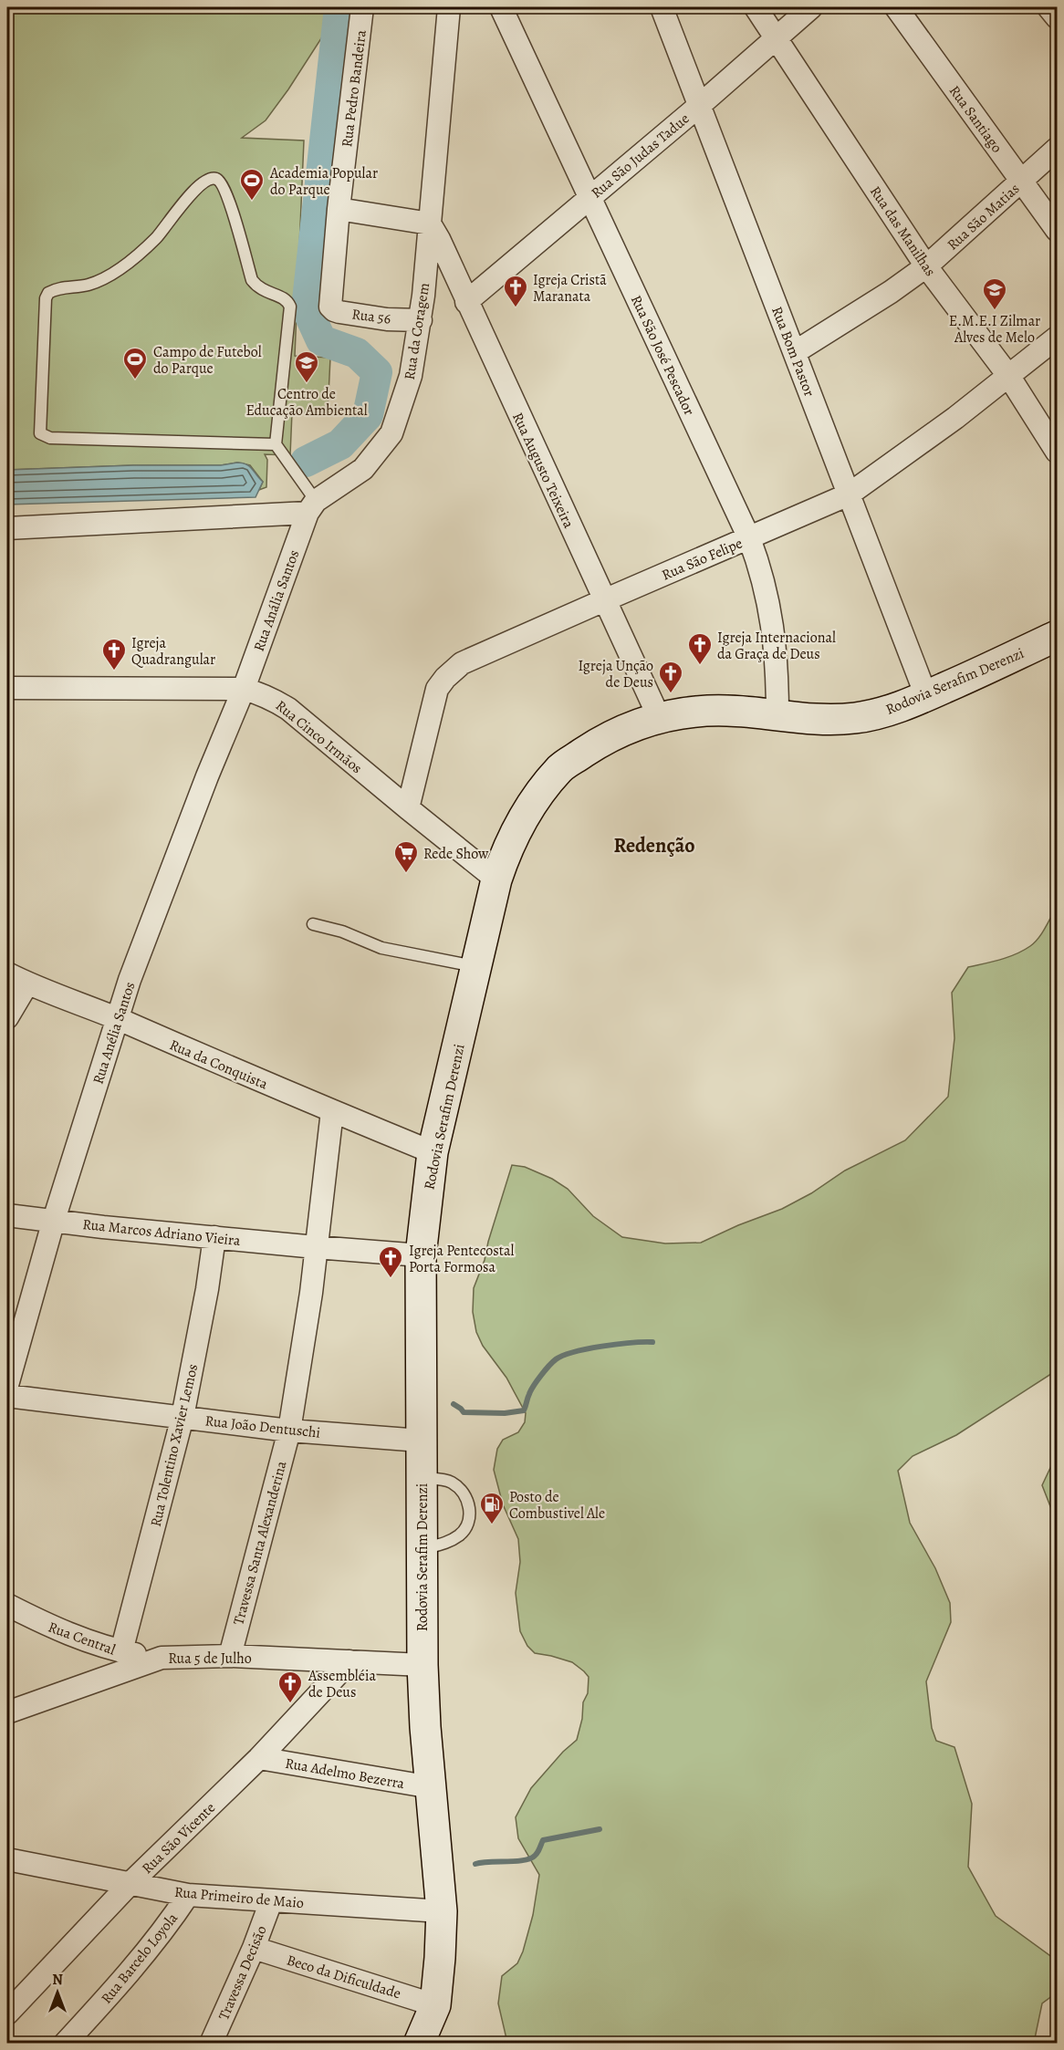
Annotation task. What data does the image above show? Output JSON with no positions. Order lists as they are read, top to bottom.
{
  "streets": {
    "main road": ["Rodovia Serafim Derenzi"],
    "street": [
      "Rua Pedro Bandeira",
      "Rua Santiago",
      "Rua São Judas Tadue",
      "Rua São Matias",
      "Rua das Manilhas",
      "Rua 56",
      "Rua da Coragem",
      "Rua Bom Pastor",
      "Rua São José Pescador",
      "Rua Augusto Teixeira",
      "Rua São Felipe",
      "Rua Anália Santos",
      "Rua Cinco Irmãos",
      "Rua Anélia Santos",
      "Rua da Conquista",
      "Rua Marcos Adriano Vieira",
      "Rua João Dentuschi",
      "Rua Tolentino Xavier Lemos",
      "Travessa Santa Alexanderina",
      "Rua Central",
      "Rua 5 de Julho",
      "Rua Adelmo Bezerra",
      "Rua São Vicente",
      "Rua Primeiro de Maio",
      "Rua Barcelo Loyola",
      "Travessa Decisão",
      "Beco da Dificuldade"
    ]
  },
  "crossings": [
    ["Rua Pedro Bandeira", "Rua 56"],
    ["Rua Santiago", "Rua São Matias"],
    ["Rua São Judas Tadue", "Rua das Manilhas"],
    ["Rua São Judas Tadue", "Rua Bom Pastor"],
    ["Rua São Judas Tadue", "Rua São José Pescador"],
    ["Rua São Judas Tadue", "Rua Augusto Teixeira"],
    ["Rua São Matias", "Rua das Manilhas"],
    ["Rua São Matias", "Rua Bom Pastor"],
    ["Rua das Manilhas", "Rua São Felipe"],
    ["Rua 56", "Rua da Coragem"],
    ["Rua da Coragem", "Rua Augusto Teixeira"],
    ["Rua da Coragem", "Rua Anália Santos"],
    ["Rua Bom Pastor", "Rua São Felipe"],
    ["Rua Bom Pastor", "Rodovia Serafim Derenzi"],
    ["Rua São José Pescador", "Rua São Felipe"],
    ["Rua São José Pescador", "Rodovia Serafim Derenzi"],
    ["Rua Augusto Teixeira", "Rua São Felipe"],
    ["Rua Augusto Teixeira", "Rodovia Serafim Derenzi"],
    ["Rua São Felipe", "Rua Cinco Irmãos"],
    ["Rua Anália Santos", "Rua Cinco Irmãos"],
    ["Rua Anália Santos", "Rua Anélia Santos"],
    ["Rodovia Serafim Derenzi", "Rua Cinco Irmãos"],
    ["Rodovia Serafim Derenzi", "Rua da Conquista"],
    ["Rodovia Serafim Derenzi", "Rua Marcos Adriano Vieira"],
    ["Rodovia Serafim Derenzi", "Rua João Dentuschi"],
    ["Rodovia Serafim Derenzi", "Rua 5 de Julho"],
    ["Rodovia Serafim Derenzi", "Rua Adelmo Bezerra"],
    ["Rodovia Serafim Derenzi", "Rua Primeiro de Maio"],
    ["Rodovia Serafim Derenzi", "Beco da Dificuldade"],
    ["Rua Cinco Irmãos", "Rua Anélia Santos"],
    ["Rua Anélia Santos", "Rua da Conquista"],
    ["Rua Anélia Santos", "Rua Marcos Adriano Vieira"],
    ["Rua Marcos Adriano Vieira", "Rua Tolentino Xavier Lemos"],
    ["Rua Marcos Adriano Vieira", "Travessa Santa Alexanderina"],
    ["Rua João Dentuschi", "Rua Tolentino Xavier Lemos"],
    ["Rua João Dentuschi", "Travessa Santa Alexanderina"],
    ["Rua Tolentino Xavier Lemos", "Rua Central"],
    ["Travessa Santa Alexanderina", "Rua 5 de Julho"],
    ["Rua Central", "Rua 5 de Julho"],
    ["Rua 5 de Julho", "Rua São Vicente"],
    ["Rua Adelmo Bezerra", "Rua São Vicente"],
    ["Rua São Vicente", "Rua Primeiro de Maio"],
    ["Rua Primeiro de Maio", "Rua Barcelo Loyola"],
    ["Rua Primeiro de Maio", "Travessa Decisão"],
    ["Travessa Decisão", "Beco da Dificuldade"]
  ],
  "districts": ["Redenção"],
  "places": {
    "sports": ["Academia Popular do Parque", "Campo de Futebol do Parque"],
    "church": [
      "Igreja Cristã Maranata",
      "Igreja Internacional da Graça de Deus",
      "Igreja Quadrangular",
      "Igreja Unção de Deus",
      "Igreja Pentecostal Porta Formosa",
      "Assembléia de Deus"
    ],
    "school or university": ["E.M.E.I Zilmar Alves de Melo", "Centro de Educação Ambiental"],
    "supermarket": ["Rede Show"],
    "fuel station": ["Posto de Combustivel Ale"]
  },
  "north": "top"
}
